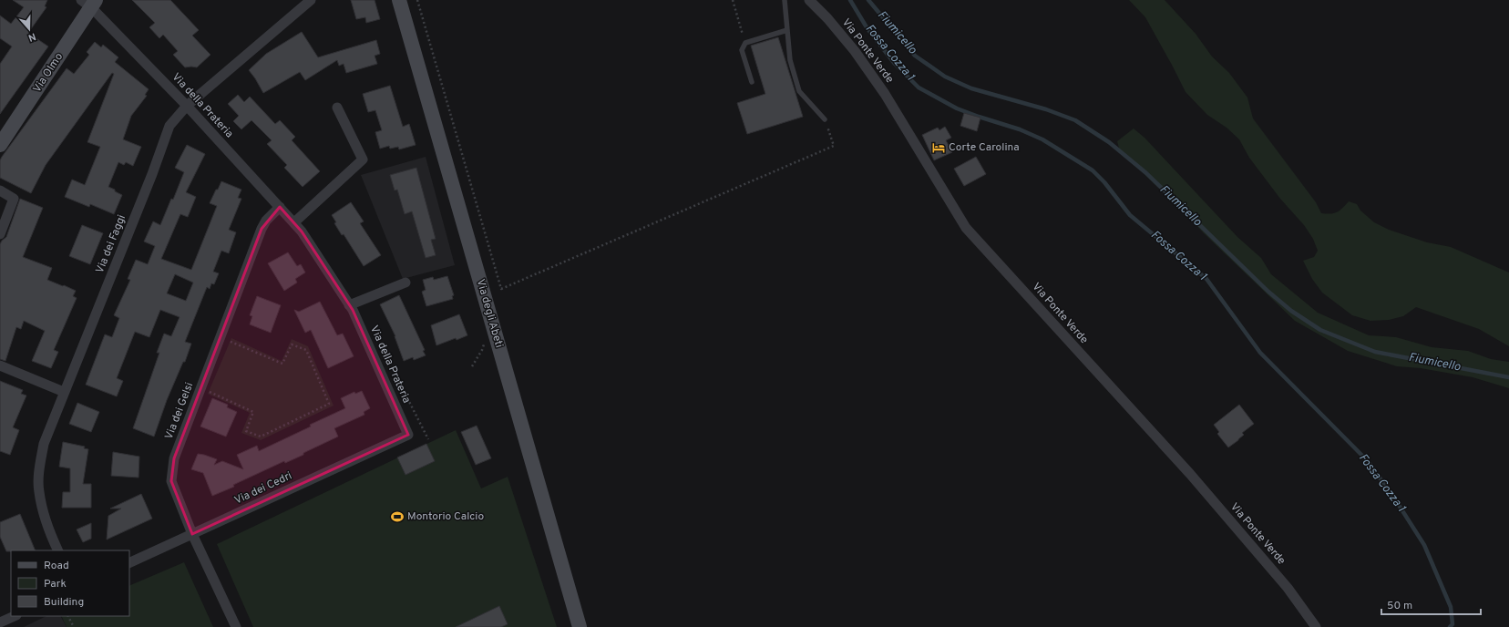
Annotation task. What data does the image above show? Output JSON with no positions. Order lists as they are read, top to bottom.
{
  "streets": {
    "street": [
      "Via Ponte Verde",
      "Via Olmo",
      "Via della Prateria",
      "Via dei Faggi",
      "Via degli Abeti",
      "Via dei Gelsi",
      "Via dei Cedri"
    ]
  },
  "crossings": [
    ["Via Olmo", "Via della Prateria"],
    ["Via della Prateria", "Via dei Faggi"],
    ["Via della Prateria", "Via dei Gelsi"],
    ["Via della Prateria", "Via dei Cedri"],
    ["Via dei Gelsi", "Via dei Cedri"]
  ],
  "water": ["Fiumicello", "Fossa Cozza 1"],
  "places": {
    "hotel": ["Corte Carolina"],
    "sports": ["Montorio Calcio"]
  },
  "legend": ["Road", "Park", "Building"],
  "scale_bar": "50 m",
  "north": "bottom"
}
